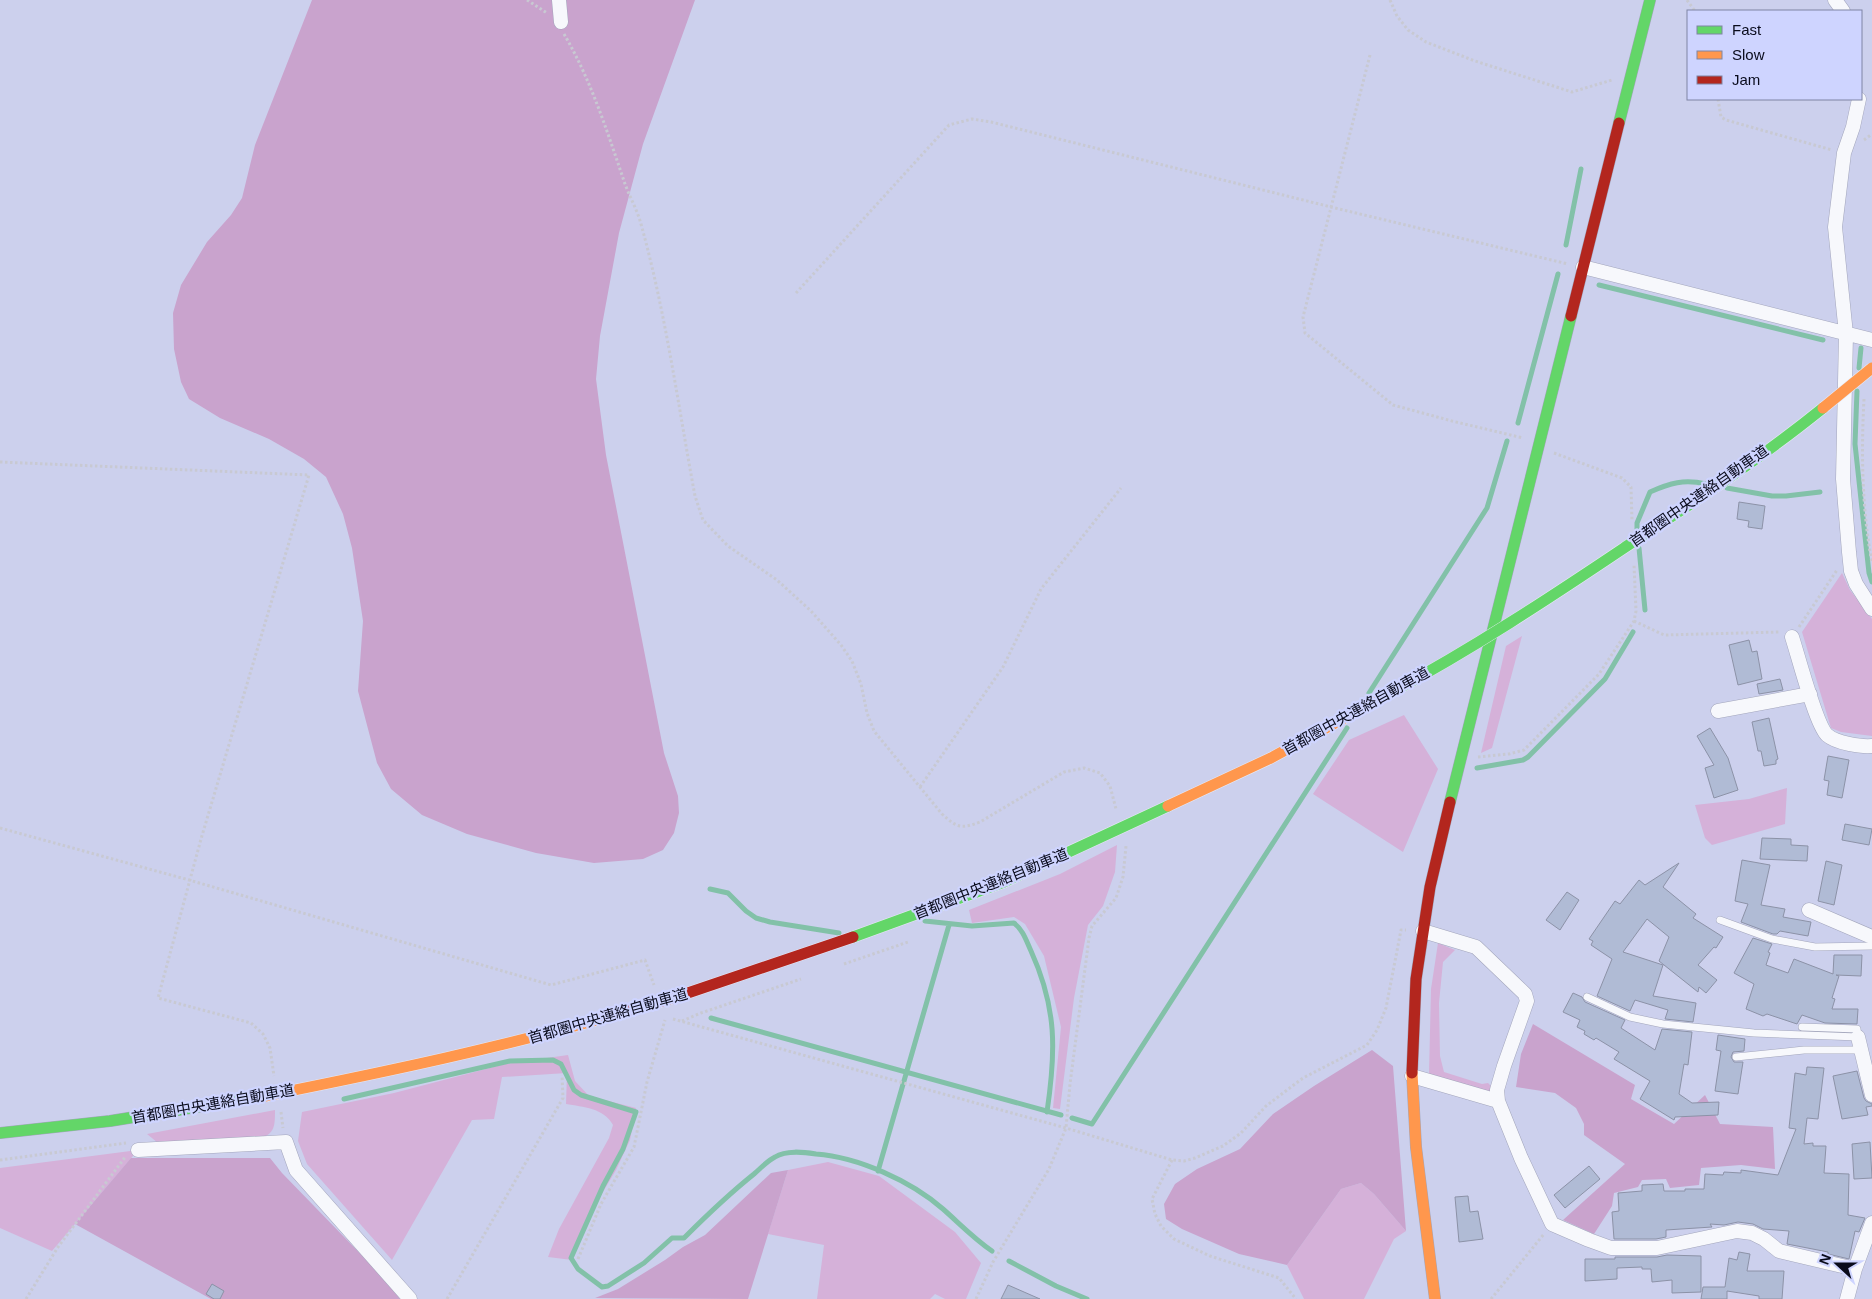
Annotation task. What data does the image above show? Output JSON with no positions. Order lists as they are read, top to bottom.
{
  "streets": {
    "main road": ["首都圏中央連絡自動車道"]
  },
  "legend": ["Fast", "Slow", "Jam"],
  "north": "left"
}
